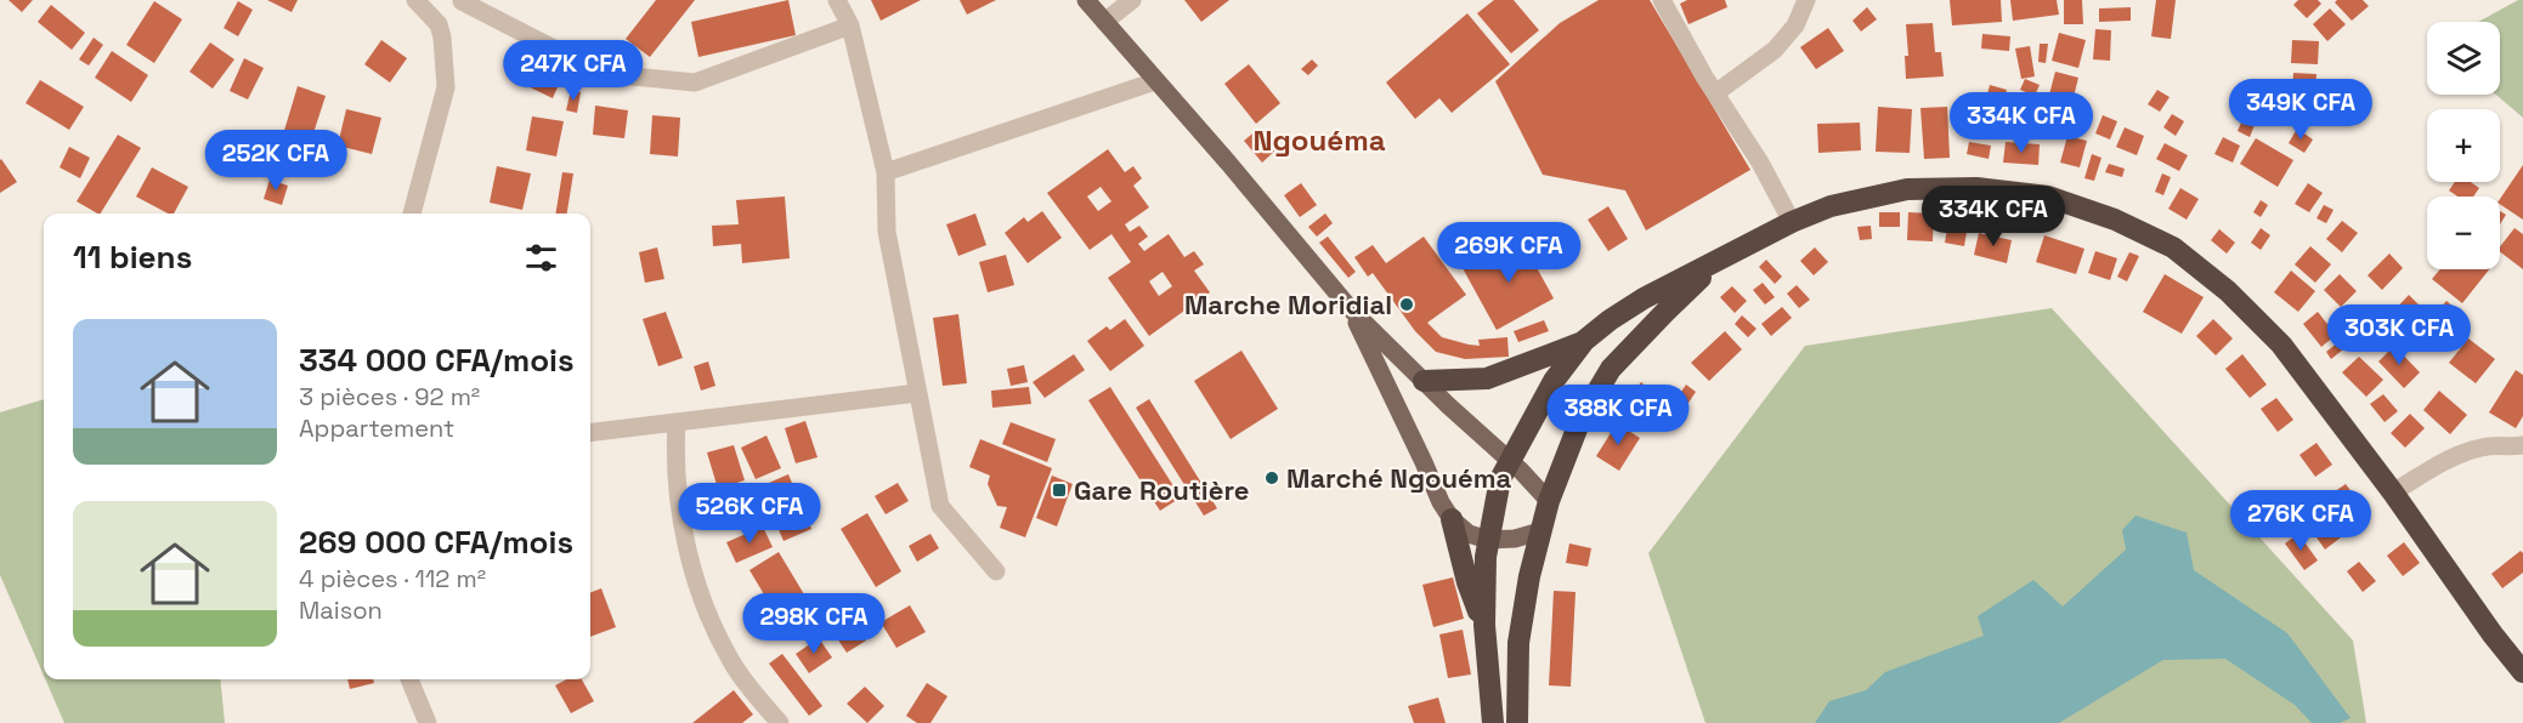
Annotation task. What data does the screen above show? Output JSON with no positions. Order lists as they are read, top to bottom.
{
  "districts": ["Ngouéma"],
  "places": {
    "other": ["Marche Moridial", "Marché Ngouéma"],
    "transit": ["Gare Routière"]
  },
  "page": {
    "map_buttons": ["+", "−"],
    "price": [
      "247K CFA",
      "349K CFA",
      "334K CFA",
      "252K CFA",
      "334K CFA",
      "269K CFA",
      "303K CFA",
      "388K CFA",
      "526K CFA",
      "276K CFA",
      "298K CFA"
    ],
    "heading": "11 biens",
    "list": [
      {
        "name": "334 000 CFA/mois",
        "note": "3 pièces · 92 m² · Appartement"
      },
      {
        "name": "269 000 CFA/mois",
        "note": "4 pièces · 112 m² · Maison"
      }
    ]
  }
}
